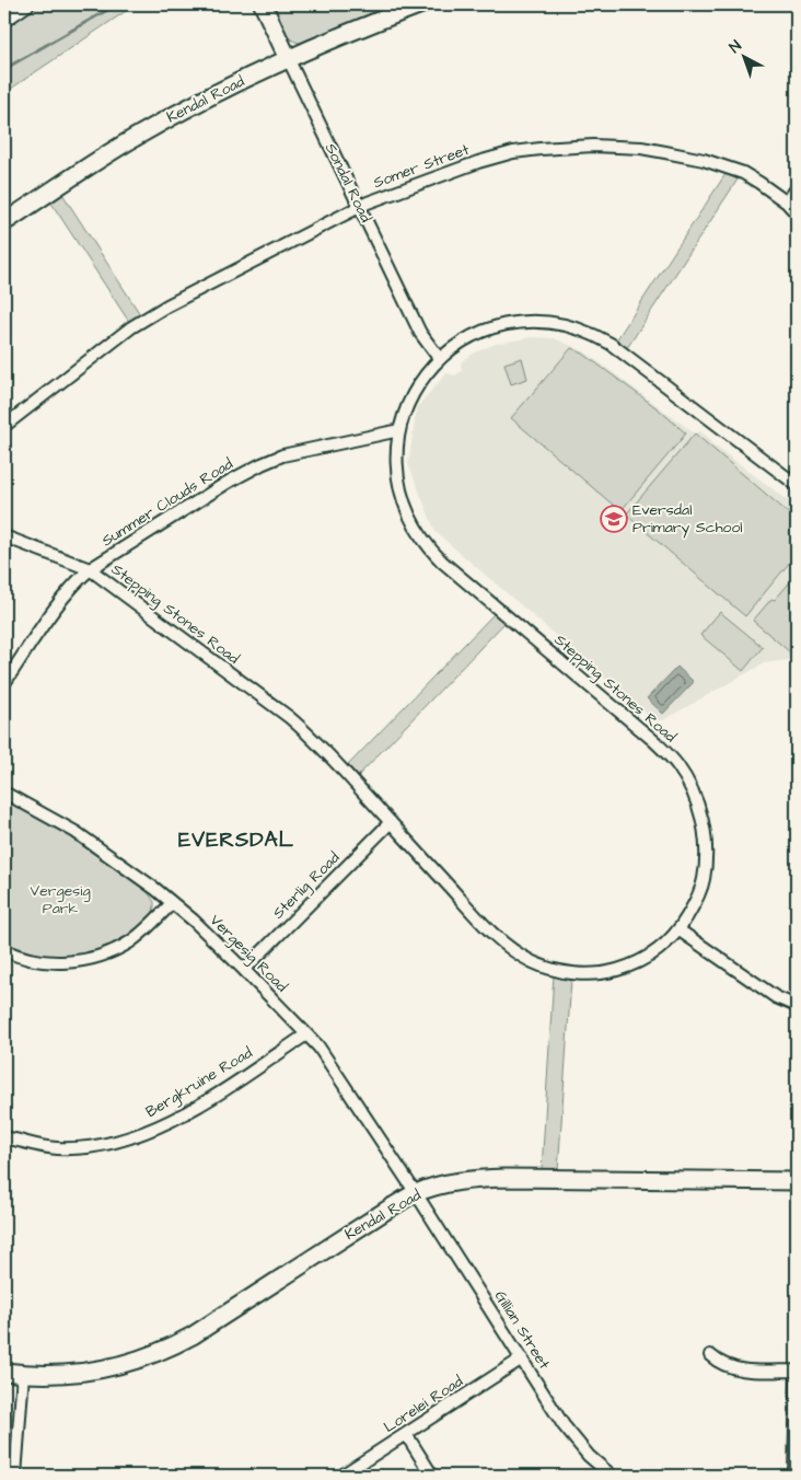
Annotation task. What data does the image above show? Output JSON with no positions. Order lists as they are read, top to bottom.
{
  "streets": {
    "street": [
      "Kendal Road",
      "Somer Street",
      "Sondal Road",
      "Summer Clouds Road",
      "Stepping Stones Road",
      "Sterlig Road",
      "Vergesig Road",
      "Bergkruine Road",
      "Gillian Street",
      "Lorelei Road"
    ]
  },
  "crossings": [
    ["Kendal Road", "Sondal Road"],
    ["Kendal Road", "Vergesig Road"],
    ["Kendal Road", "Gillian Street"],
    ["Somer Street", "Sondal Road"],
    ["Sondal Road", "Stepping Stones Road"],
    ["Summer Clouds Road", "Stepping Stones Road"],
    ["Stepping Stones Road", "Sterlig Road"],
    ["Sterlig Road", "Vergesig Road"],
    ["Vergesig Road", "Bergkruine Road"],
    ["Vergesig Road", "Gillian Street"],
    ["Gillian Street", "Lorelei Road"]
  ],
  "districts": ["EVERSDAL"],
  "parks": ["Vergesig Park"],
  "places": {
    "school or university": ["Eversdal Primary School"]
  },
  "north": "top left"
}
